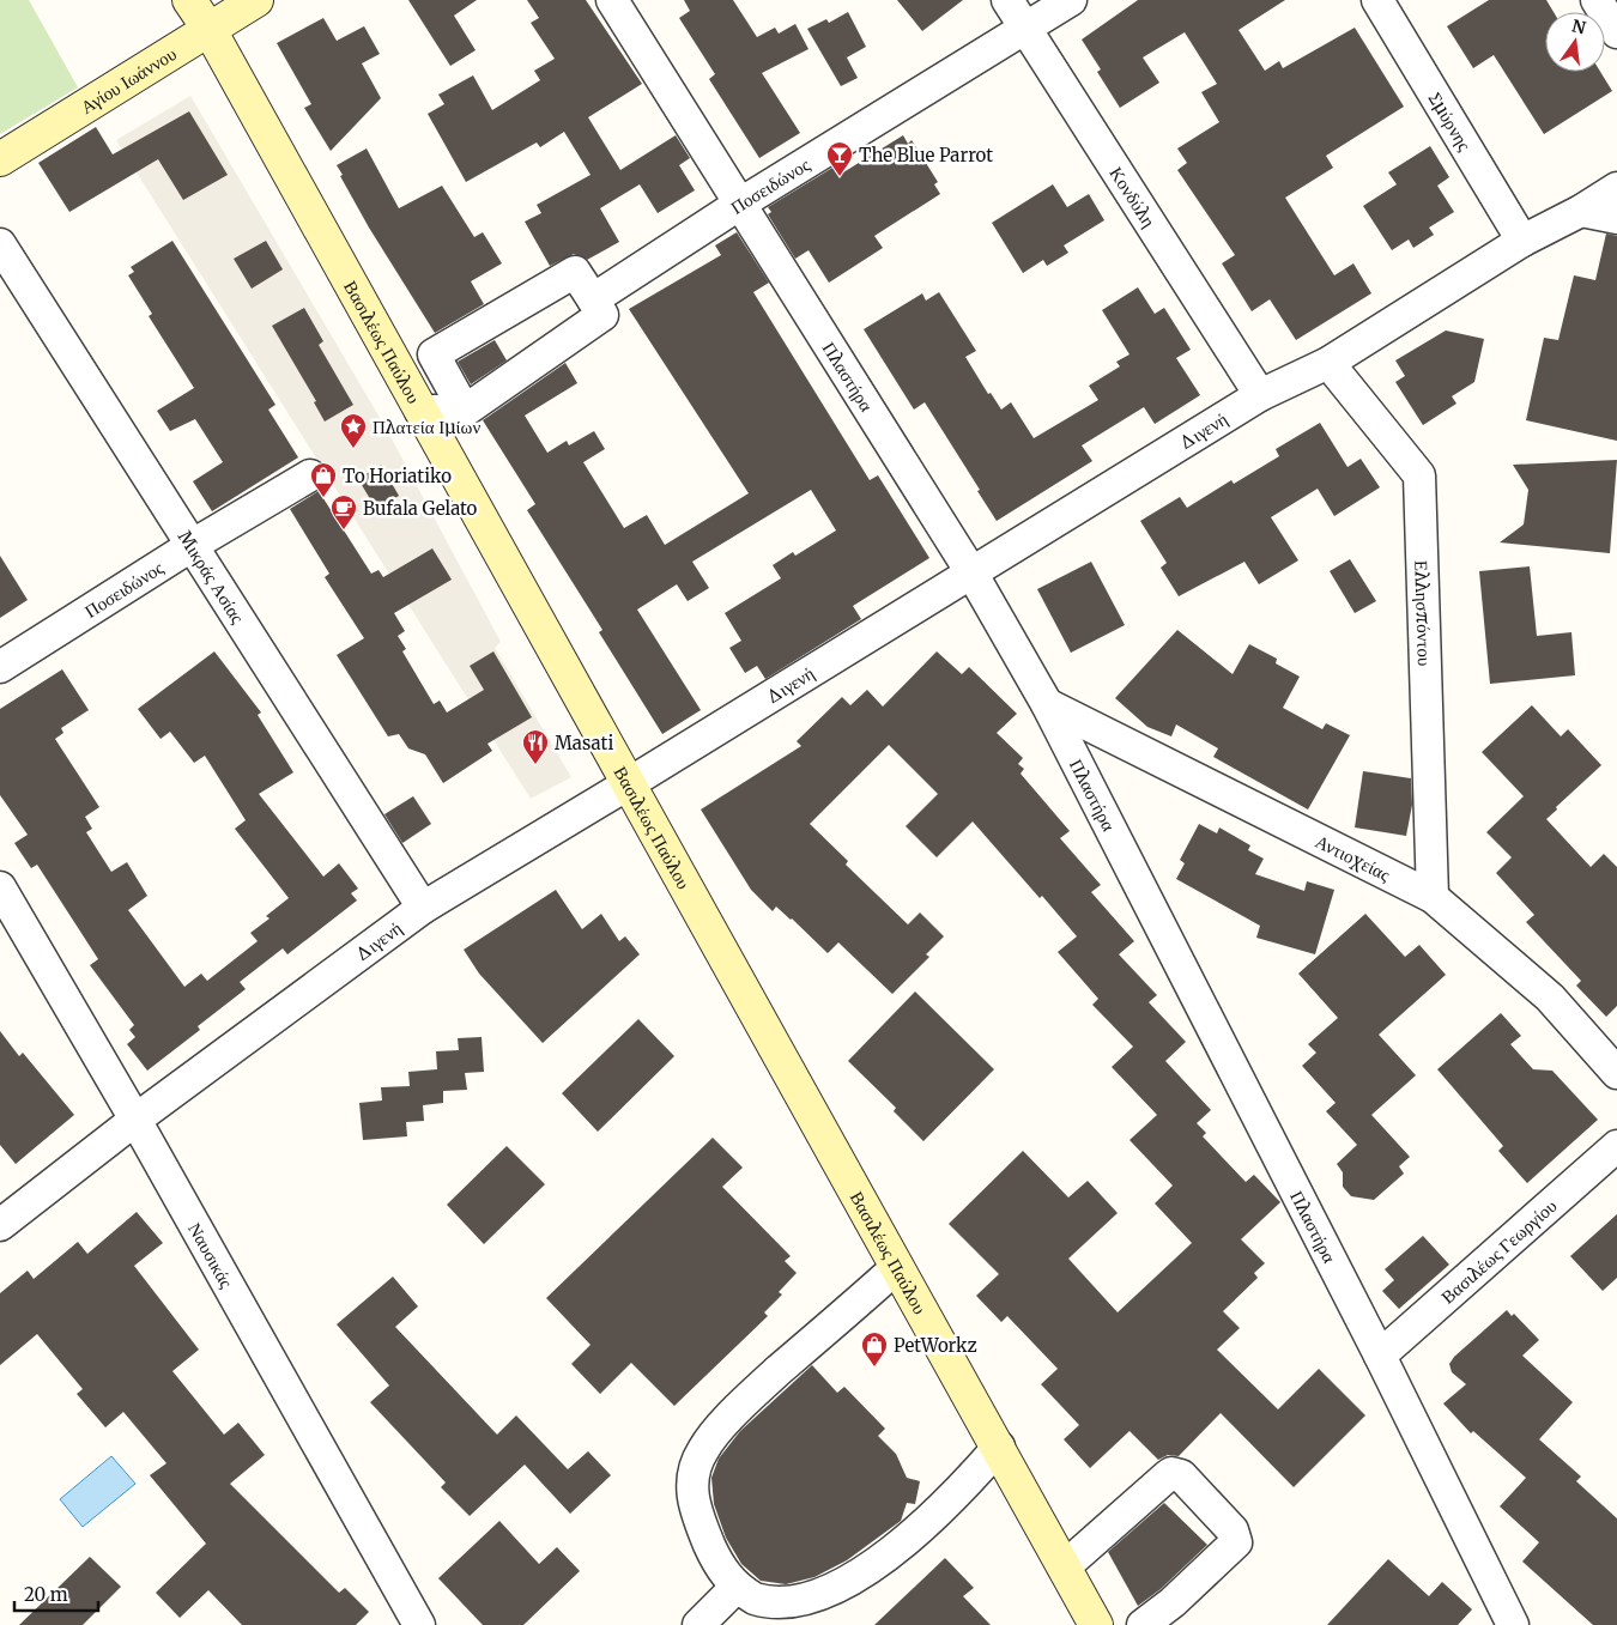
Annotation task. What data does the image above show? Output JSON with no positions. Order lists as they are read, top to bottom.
{
  "streets": {
    "street": [
      "Αγίου Ιωάννου",
      "Σμύρνης",
      "Ποσειδώνος",
      "Κονδύλη",
      "Βασιλέως Παύλου",
      "Πλαστήρα",
      "Διγενή",
      "Μικράς Ασίας",
      "Ελλησπόντου",
      "Αντιοχείας",
      "Βασιλέως Γεωργίου",
      "Ναυσικάς"
    ]
  },
  "crossings": [
    ["Αγίου Ιωάννου", "Βασιλέως Παύλου"],
    ["Σμύρνης", "Διγενή"],
    ["Ποσειδώνος", "Κονδύλη"],
    ["Ποσειδώνος", "Πλαστήρα"],
    ["Ποσειδώνος", "Μικράς Ασίας"],
    ["Κονδύλη", "Διγενή"],
    ["Βασιλέως Παύλου", "Διγενή"],
    ["Πλαστήρα", "Διγενή"],
    ["Πλαστήρα", "Αντιοχείας"],
    ["Πλαστήρα", "Βασιλέως Γεωργίου"],
    ["Διγενή", "Μικράς Ασίας"],
    ["Διγενή", "Ελλησπόντου"],
    ["Διγενή", "Ναυσικάς"],
    ["Ελλησπόντου", "Αντιοχείας"]
  ],
  "places": {
    "bar": ["The Blue Parrot"],
    "place": ["Πλατεία Ιμίων"],
    "shop": ["To Horiatiko", "PetWorkz"],
    "cafe": ["Bufala Gelato"],
    "restaurant": ["Masati"]
  },
  "scale_bar": "20 m",
  "north": "top"
}
